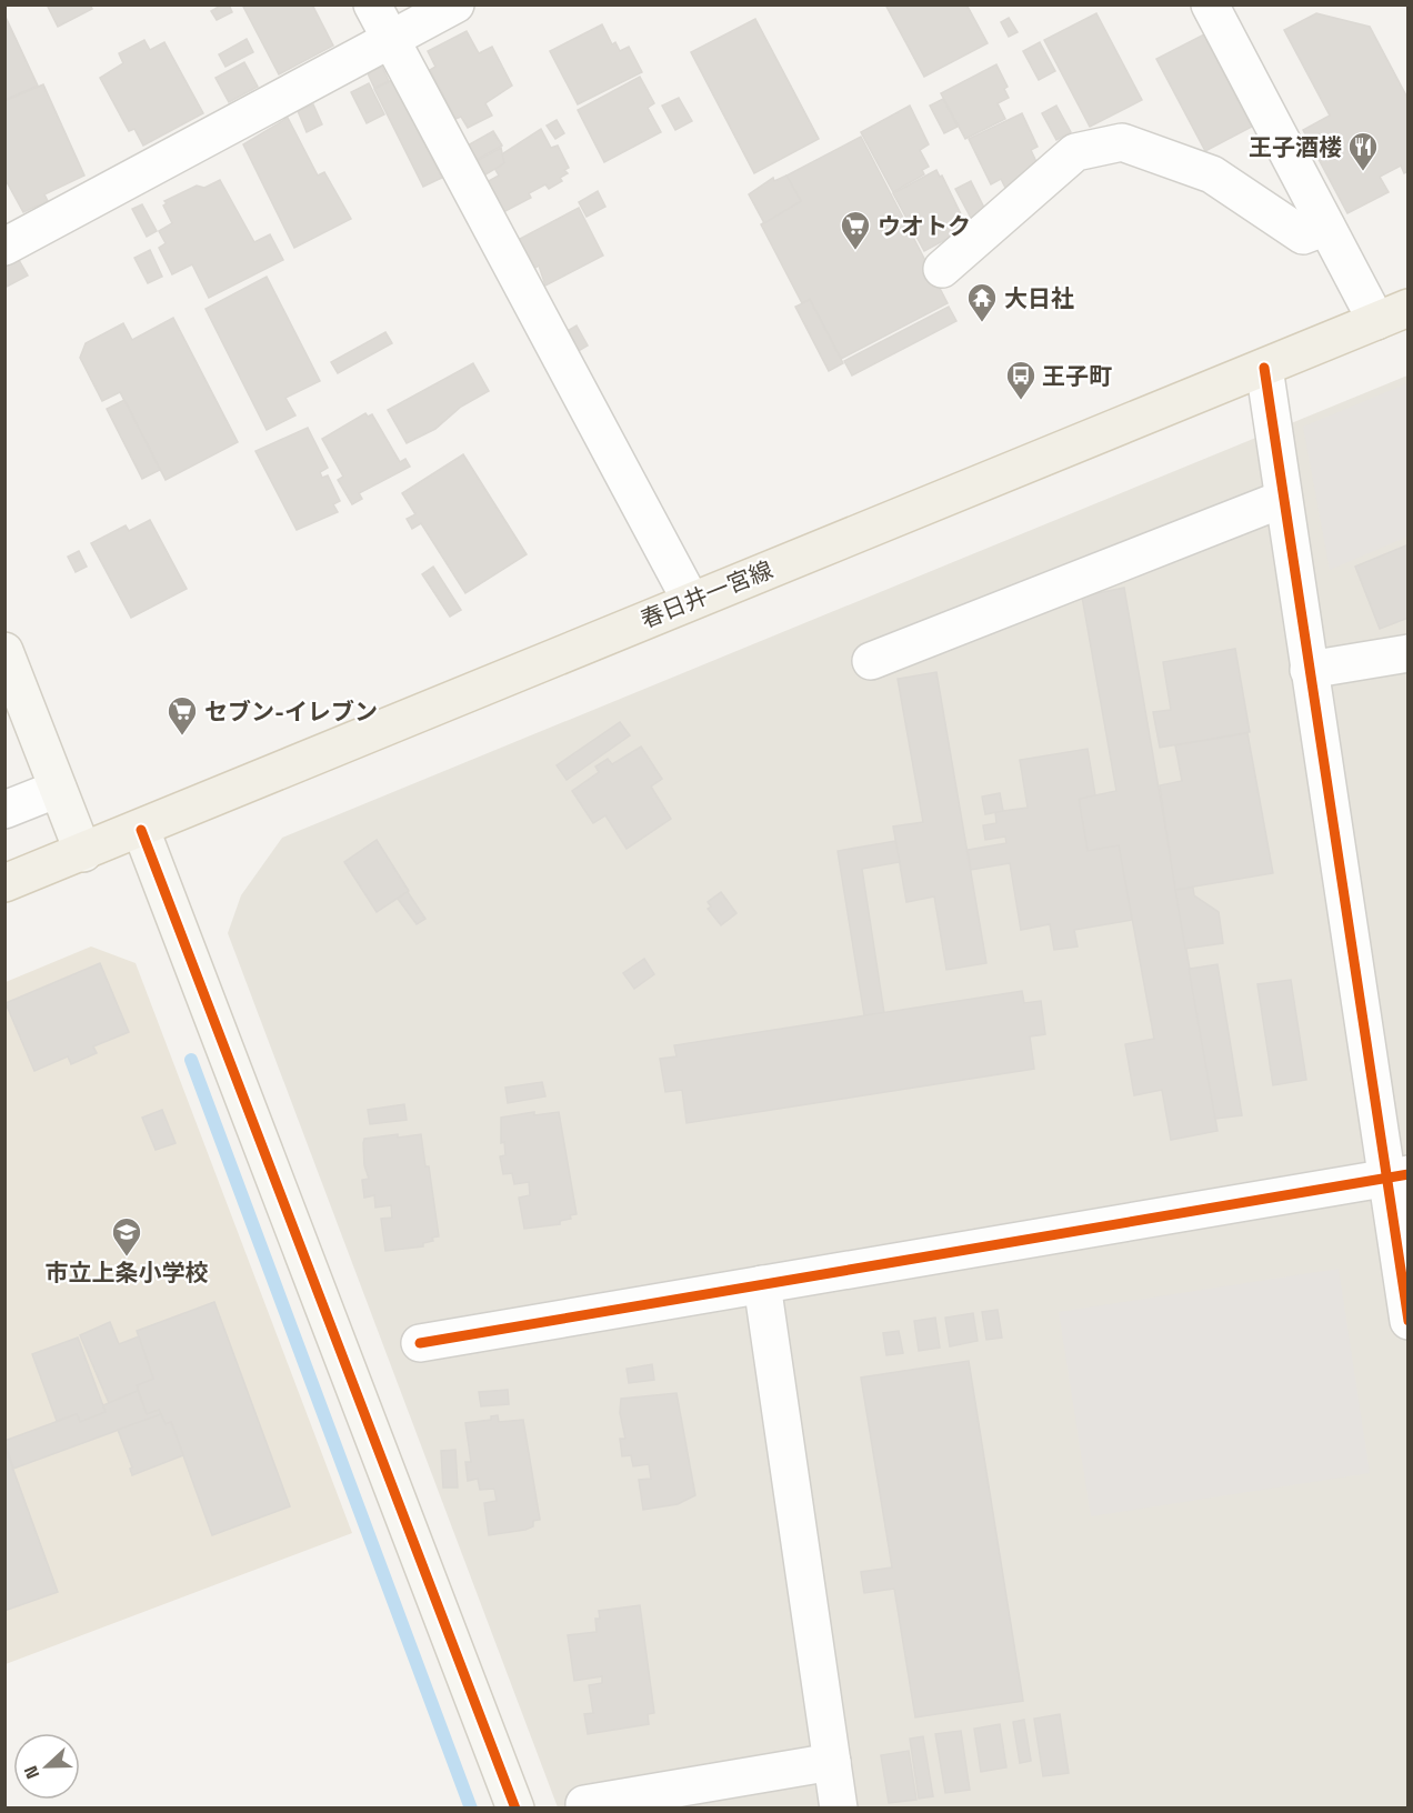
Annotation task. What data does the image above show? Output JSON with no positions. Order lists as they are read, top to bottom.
{
  "streets": {
    "main road": ["春日井一宮線"]
  },
  "places": {
    "restaurant": ["王子酒楼"],
    "supermarket": ["ウオトク", "セブン-イレブン"],
    "temple": ["大日社"],
    "bus stop": ["王子町"],
    "school or university": ["市立上条小学校"]
  },
  "north": "left"
}
